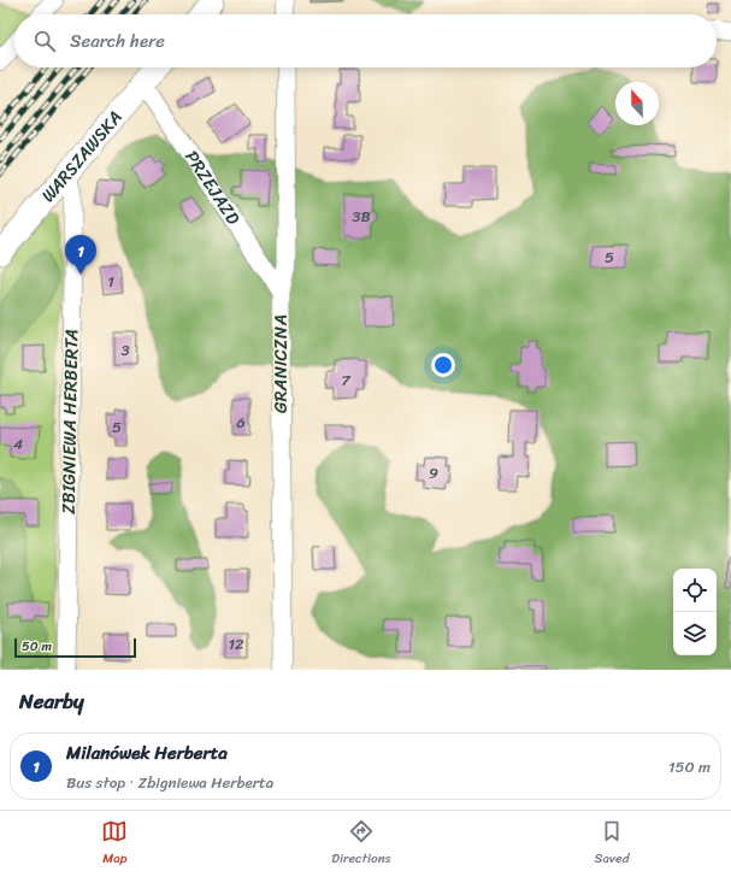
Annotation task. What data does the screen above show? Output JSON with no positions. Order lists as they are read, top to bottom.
{
  "streets": {
    "street": [
      "WARSZAWSKA",
      "PRZEJAZD",
      "GRANICZNA",
      "ZBIGNIEWA HERBERTA"
    ]
  },
  "crossings": [
    ["WARSZAWSKA", "PRZEJAZD"],
    ["WARSZAWSKA", "ZBIGNIEWA HERBERTA"],
    ["PRZEJAZD", "GRANICZNA"]
  ],
  "house_numbers": [
    "3B",
    "5",
    "1",
    "3",
    "7",
    "6",
    "5",
    "4",
    "9",
    "12"
  ],
  "scale_bar": "50 m",
  "north": "top",
  "page": {
    "search": "Search here",
    "pins": "1",
    "scale": "50 m",
    "heading": "Nearby",
    "list": [
      {
        "mark": "1",
        "name": "Milanówek Herberta",
        "note": "Bus stop · Zbigniewa Herberta",
        "value": "150 m"
      }
    ],
    "nav": ["Map", "Directions", "Saved"]
  }
}
